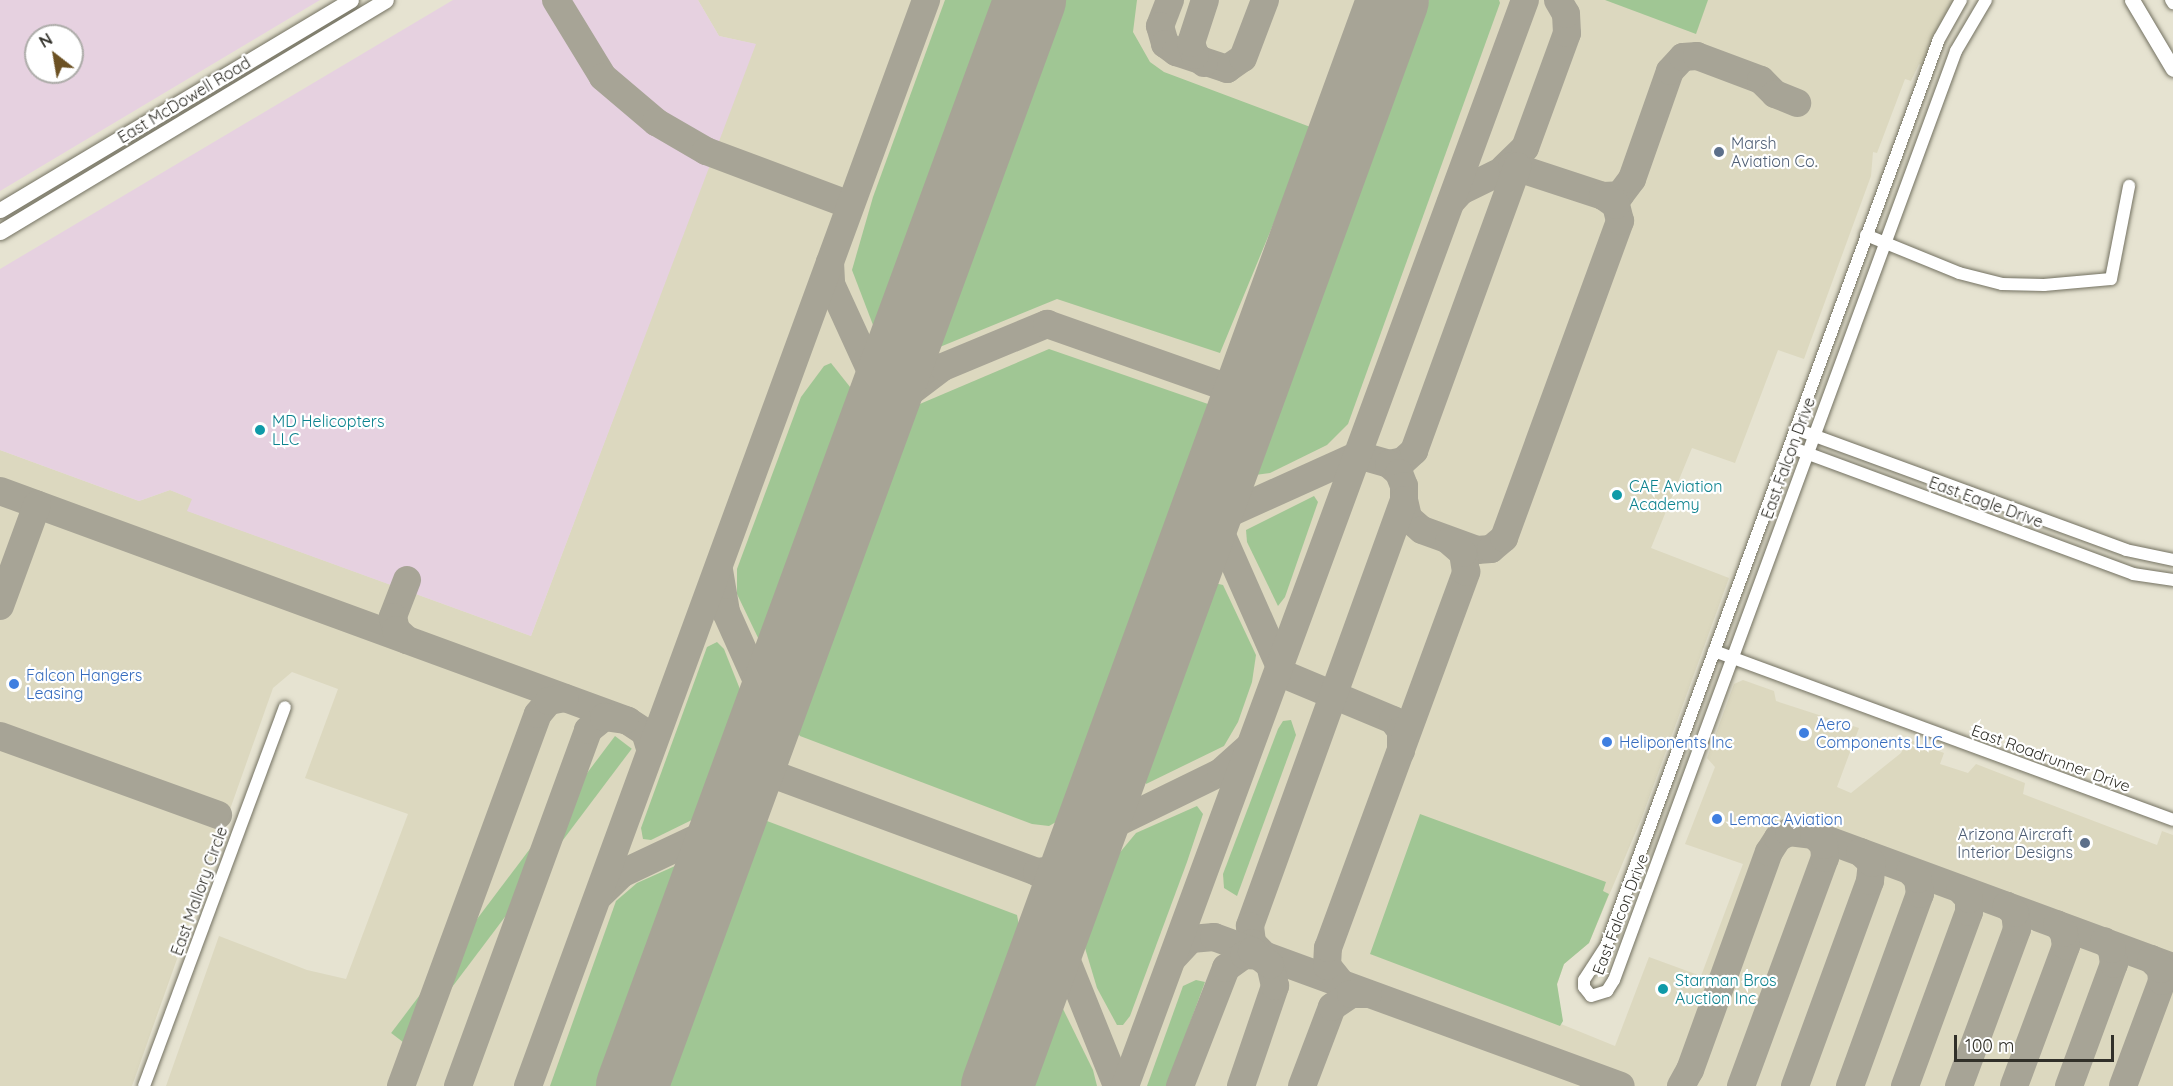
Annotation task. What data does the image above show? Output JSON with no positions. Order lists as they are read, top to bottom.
{
  "streets": {
    "main road": ["East McDowell Road"],
    "street": [
      "East Falcon Drive",
      "East Eagle Drive",
      "East Roadrunner Drive",
      "East Mallory Circle"
    ]
  },
  "crossings": [
    ["East Falcon Drive", "East Eagle Drive"],
    ["East Falcon Drive", "East Roadrunner Drive"]
  ],
  "places": [
    "Marsh Aviation Co.",
    "MD Helicopters LLC",
    "CAE Aviation Academy",
    "Falcon Hangers Leasing",
    "Aero Components LLC",
    "Heliponents Inc",
    "Lemac Aviation",
    "Arizona Aircraft Interior Designs",
    "Starman Bros Auction Inc"
  ],
  "scale_bar": "100 m",
  "north": "top left"
}
